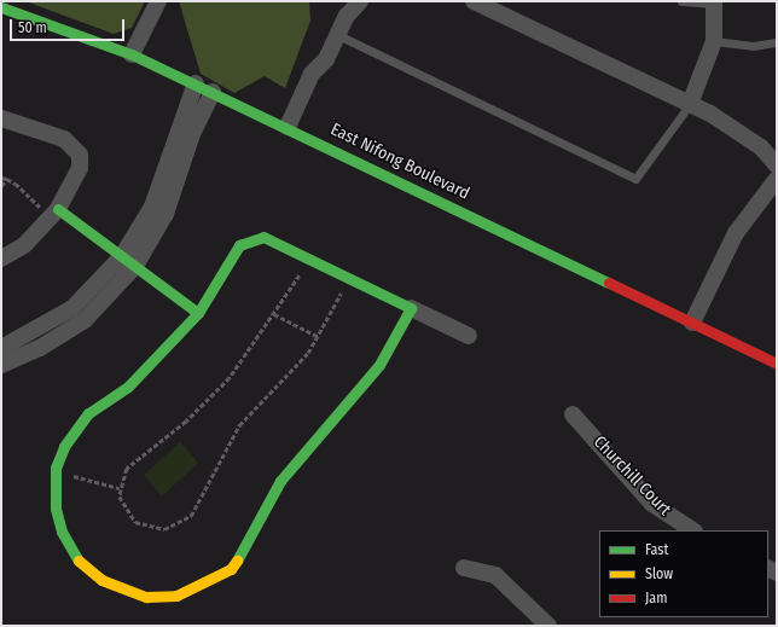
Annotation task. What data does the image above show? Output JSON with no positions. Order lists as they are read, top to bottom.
{
  "streets": {
    "street": ["East Nifong Boulevard", "Churchill Court"]
  },
  "legend": ["Fast", "Slow", "Jam"],
  "scale_bar": "50 m"
}
